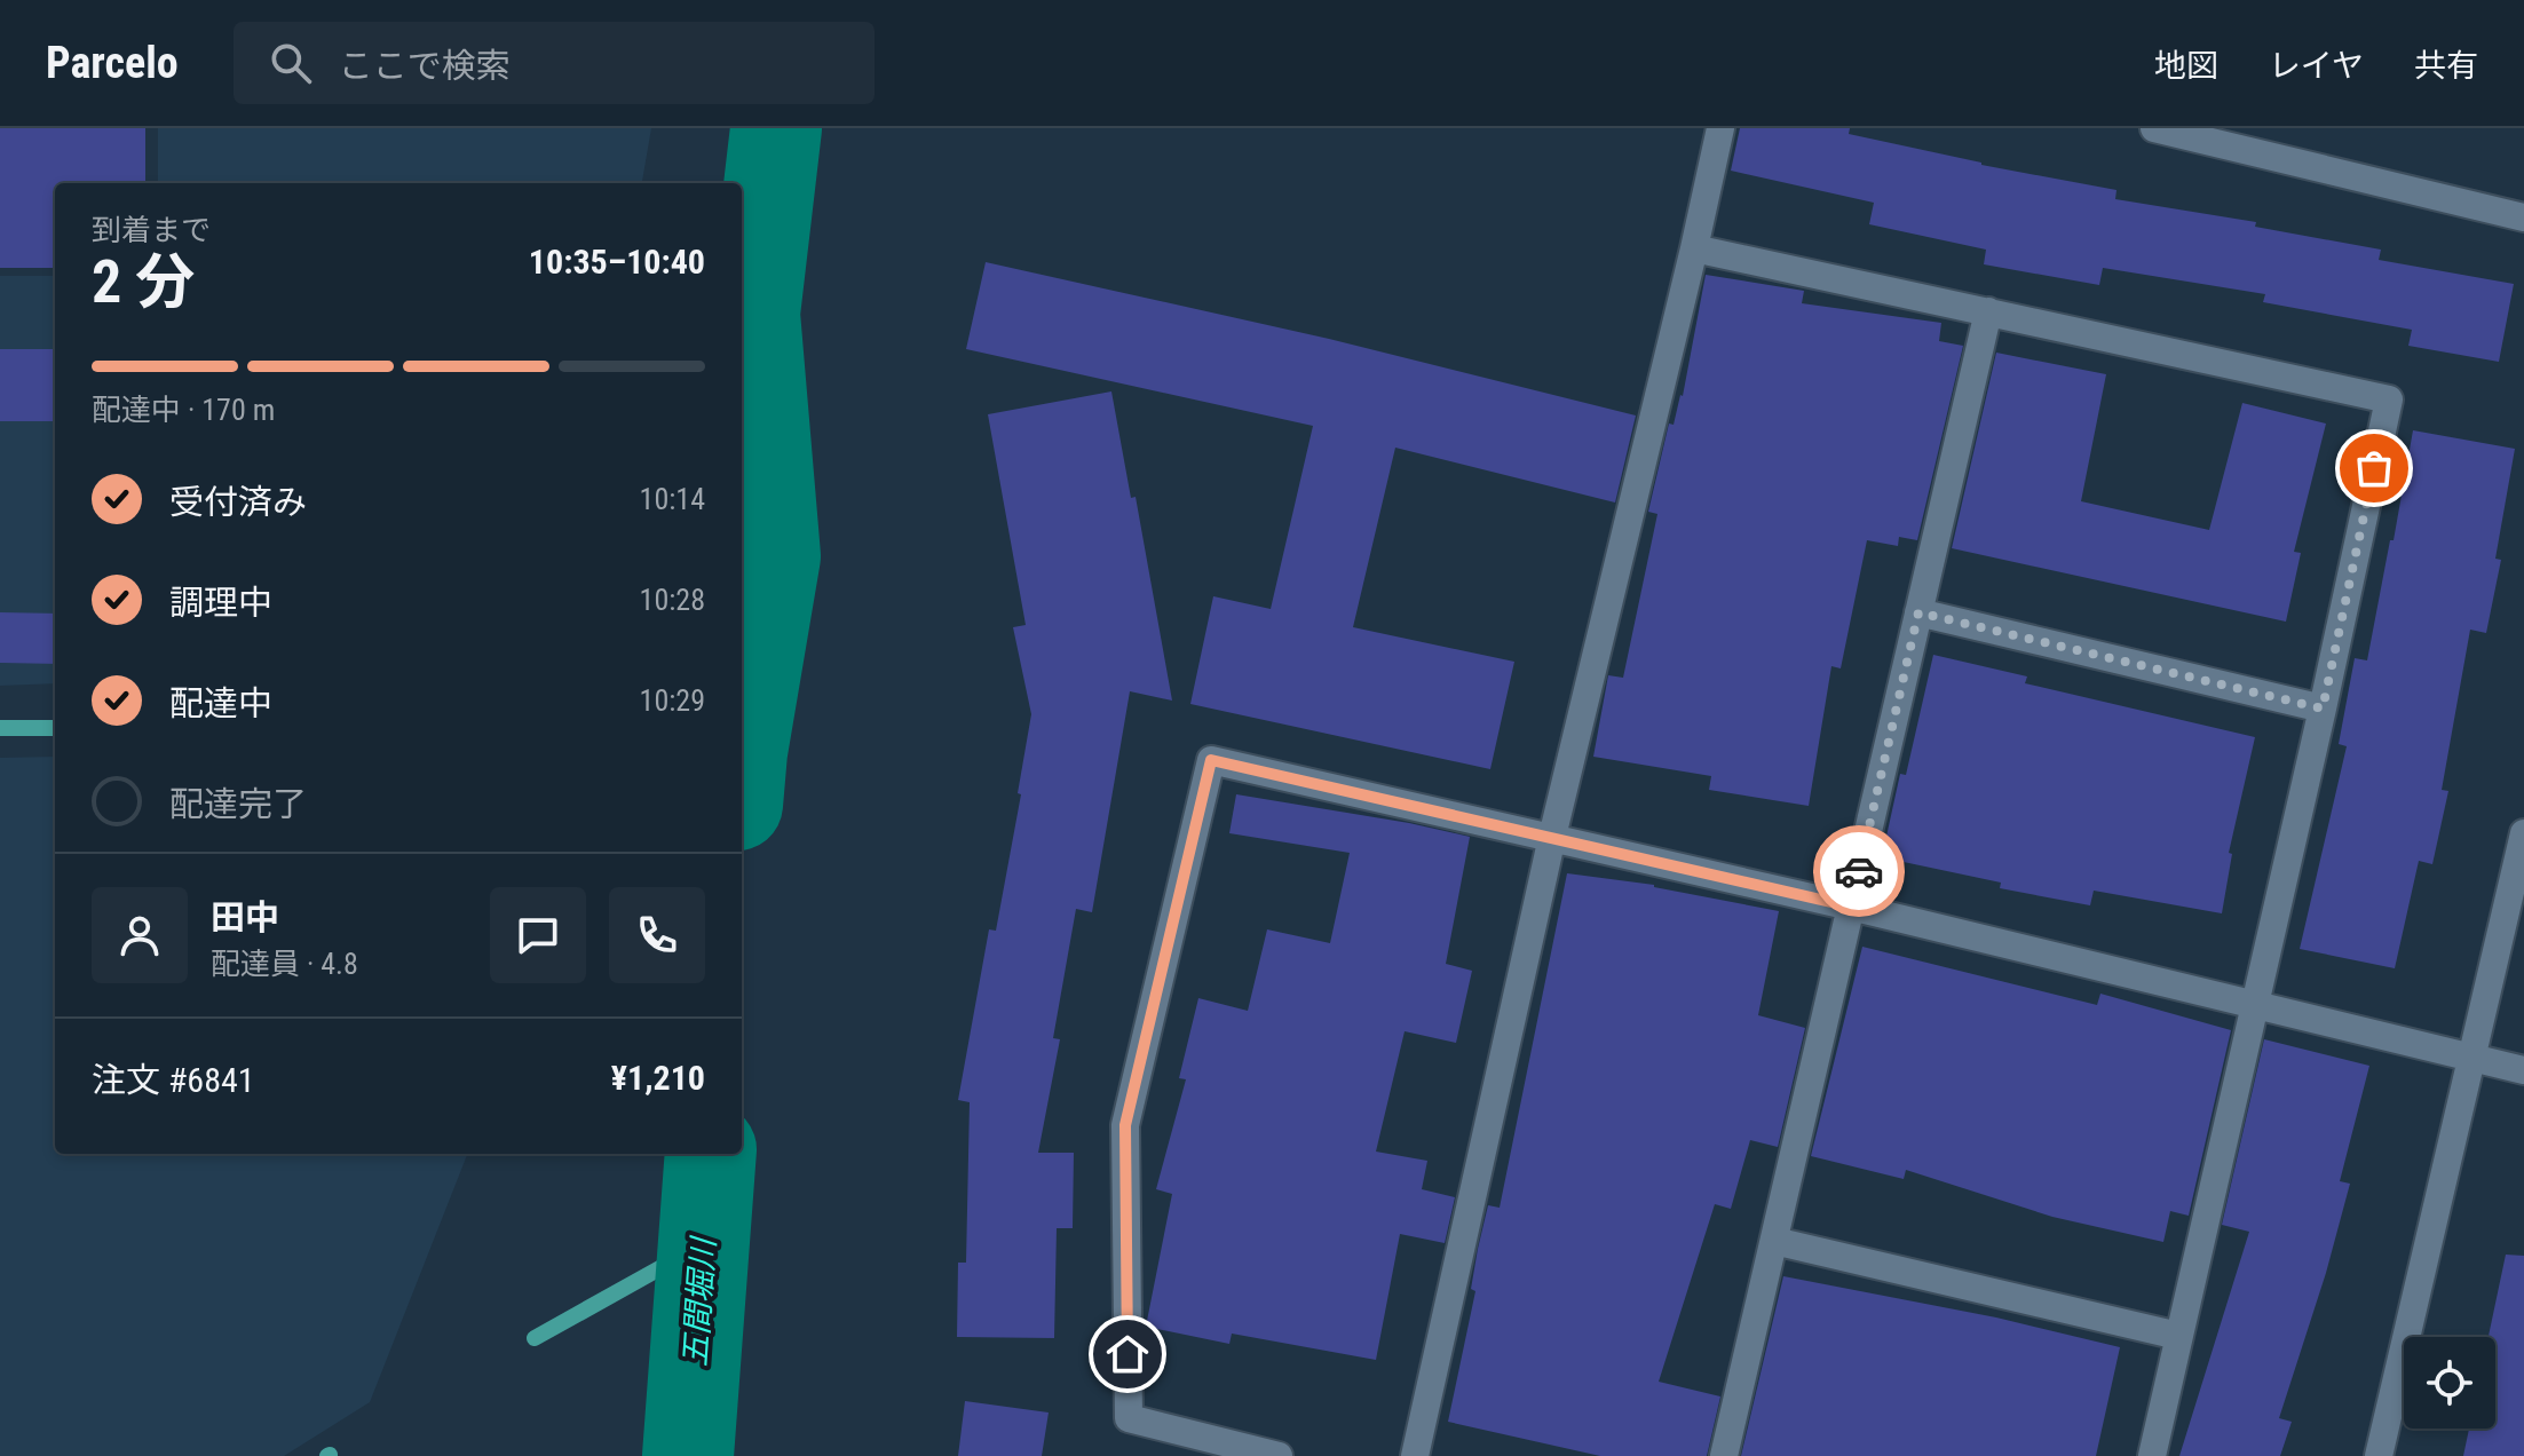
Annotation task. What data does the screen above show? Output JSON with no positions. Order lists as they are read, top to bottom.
{
  "water": ["五間堀川"],
  "page": {
    "header": "Parcelo",
    "search": "ここで検索",
    "nav": ["地図", "レイヤ", "共有"],
    "heading": ["2 分", "到着まで", "10:35–10:40"],
    "panel": [
      "田中",
      "配達員 · 4.8",
      "注文 #6841",
      "¥1,210"
    ],
    "bar": "配達中 · 170 m",
    "list": [
      ["受付済み", "10:14"],
      ["調理中", "10:28"],
      ["配達中", "10:29"],
      "配達完了"
    ]
  }
}
